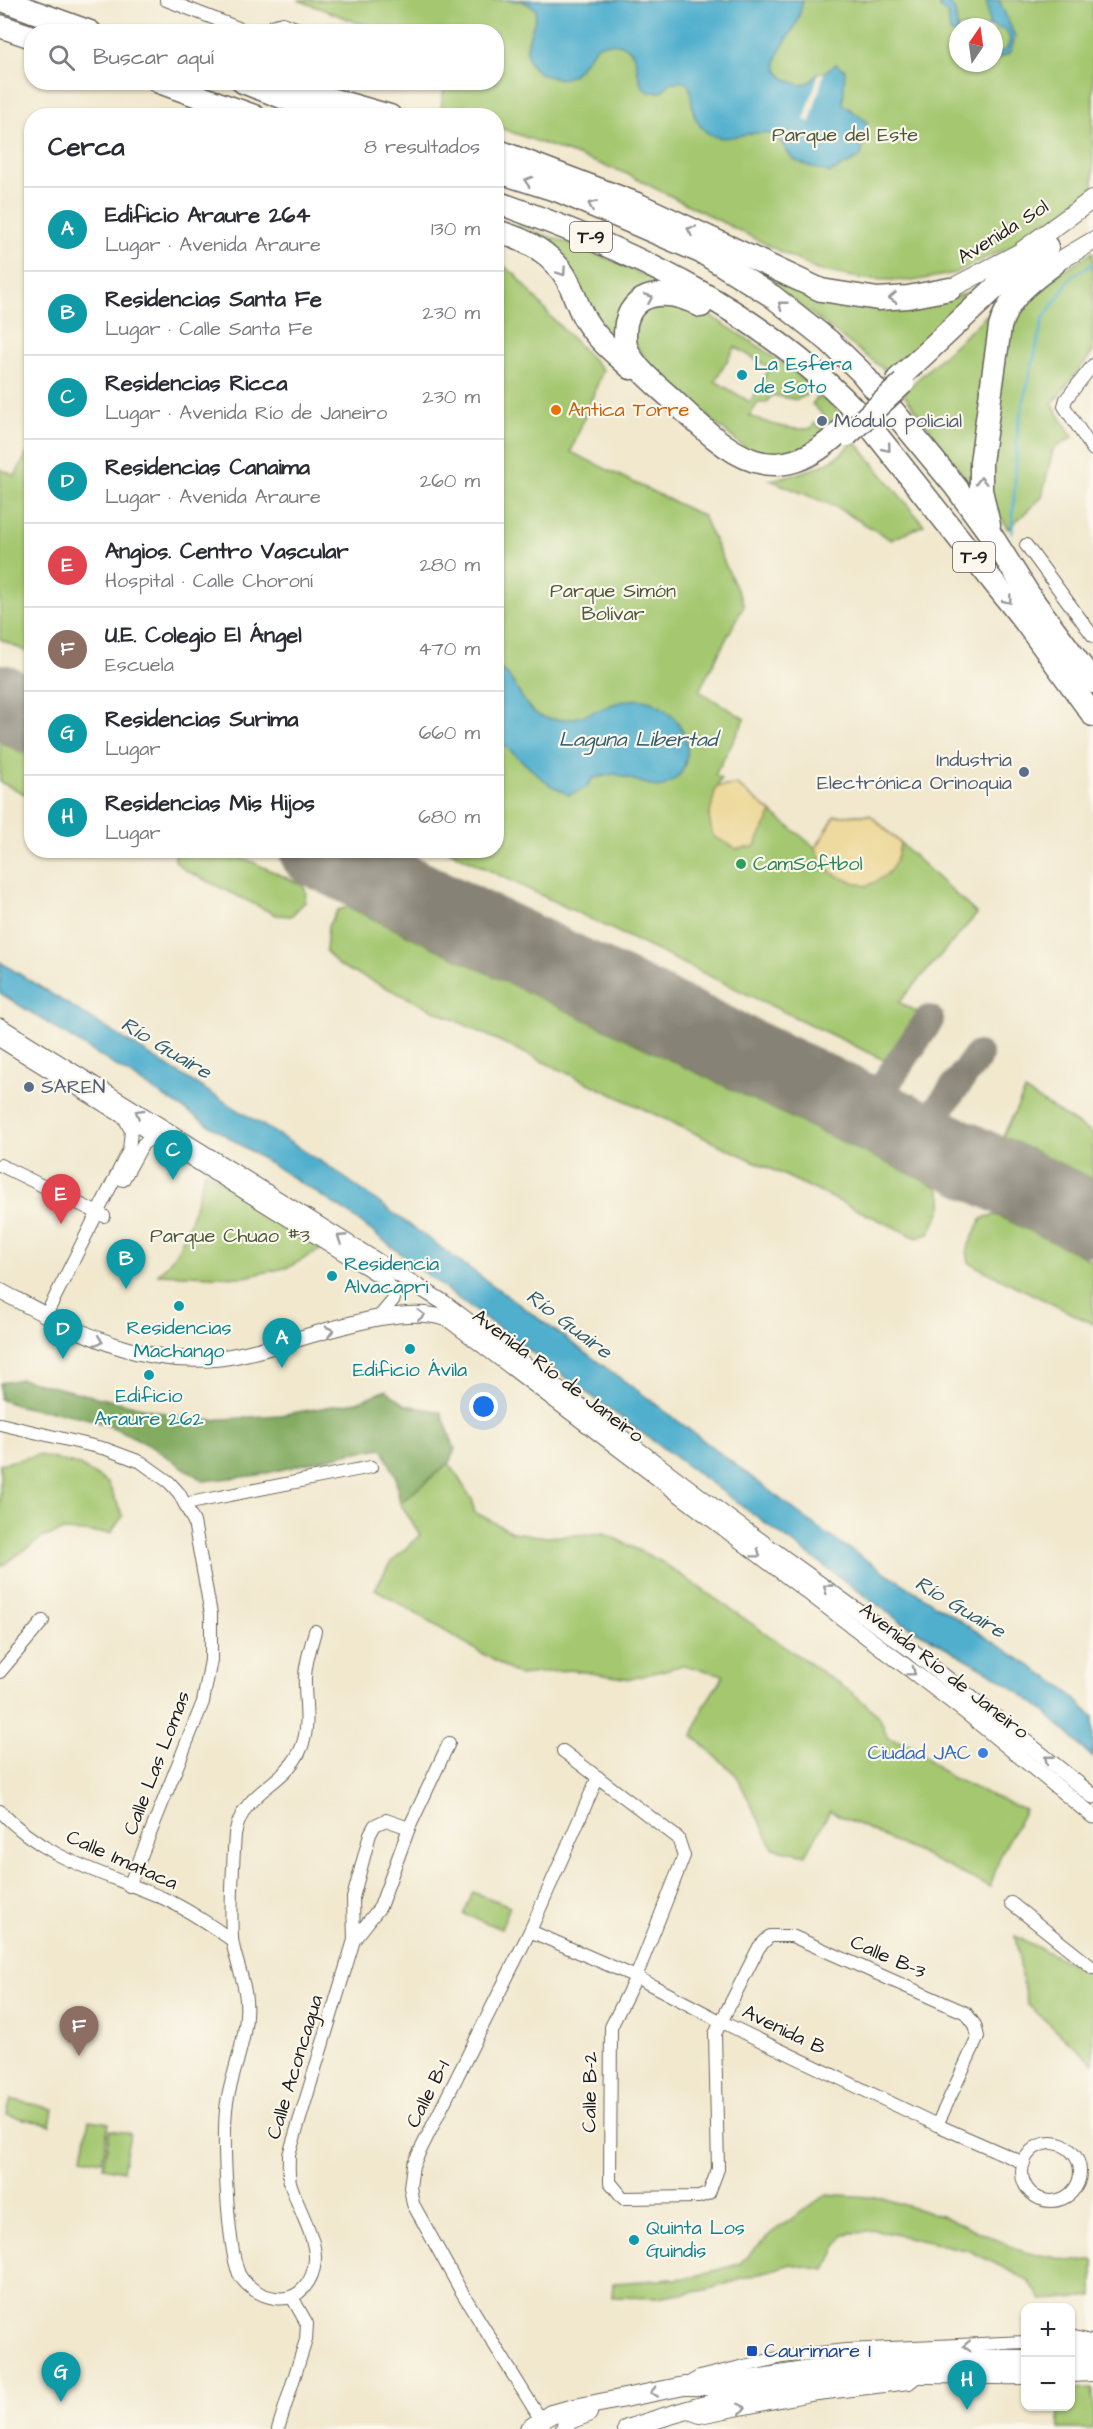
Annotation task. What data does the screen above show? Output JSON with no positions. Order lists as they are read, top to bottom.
{
  "streets": {
    "highway": ["T-9"],
    "main road": ["Avenida Sol"],
    "street": [
      "Avenida Río de Janeiro",
      "Calle Las Lomas",
      "Calle Imataca",
      "Calle B-3",
      "Avenida B",
      "Calle Aconcagua",
      "Calle B-2",
      "Calle B-1"
    ]
  },
  "crossings": [
    ["Calle Las Lomas", "Calle Imataca"],
    ["Calle B-3", "Avenida B"],
    ["Calle B-3", "Calle B-2"],
    ["Avenida B", "Calle B-2"],
    ["Avenida B", "Calle B-1"],
    ["Calle B-2", "Calle B-1"]
  ],
  "water": ["Laguna Libertad", "Río Guaire"],
  "parks": ["Parque del Este", "Parque Simón Bolívar", "Parque Chuao #3"],
  "places": {
    "other": [
      "La Esfera de Soto",
      "Antica Torre",
      "Módulo policial",
      "Industria Electrónica Orinoquia",
      "CamSoftbol",
      "SAREN",
      "Residencia Alvacapri",
      "Residencias Machango",
      "Edificio Ávila",
      "Edificio Araure 262",
      "Ciudad JAC",
      "Quinta Los Guindis"
    ],
    "transit": ["Caurimare I"]
  },
  "north": "top",
  "page": {
    "search": "Buscar aquí",
    "heading": ["Cerca", "8 resultados"],
    "list": [
      {
        "mark": "A",
        "name": "Edificio Araure 264",
        "note": "Lugar · Avenida Araure",
        "value": "130 m"
      },
      {
        "mark": "B",
        "name": "Residencias Santa Fe",
        "note": "Lugar · Calle Santa Fe",
        "value": "230 m"
      },
      {
        "mark": "C",
        "name": "Residencias Ricca",
        "note": "Lugar · Avenida Río de Janeiro",
        "value": "230 m"
      },
      {
        "mark": "D",
        "name": "Residencias Canaima",
        "note": "Lugar · Avenida Araure",
        "value": "260 m"
      },
      {
        "mark": "E",
        "name": "Angios. Centro Vascular",
        "note": "Hospital · Calle Choroní",
        "value": "280 m"
      },
      {
        "mark": "F",
        "name": "U.E. Colegio El Ángel",
        "note": "Escuela",
        "value": "470 m"
      },
      {
        "mark": "G",
        "name": "Residencias Surima",
        "note": "Lugar",
        "value": "660 m"
      },
      {
        "mark": "H",
        "name": "Residencias Mis Hijos",
        "note": "Lugar",
        "value": "680 m"
      }
    ],
    "pins": [
      "C",
      "E",
      "B",
      "D",
      "A",
      "F",
      "G",
      "H"
    ],
    "map_buttons": ["+", "−"]
  }
}
